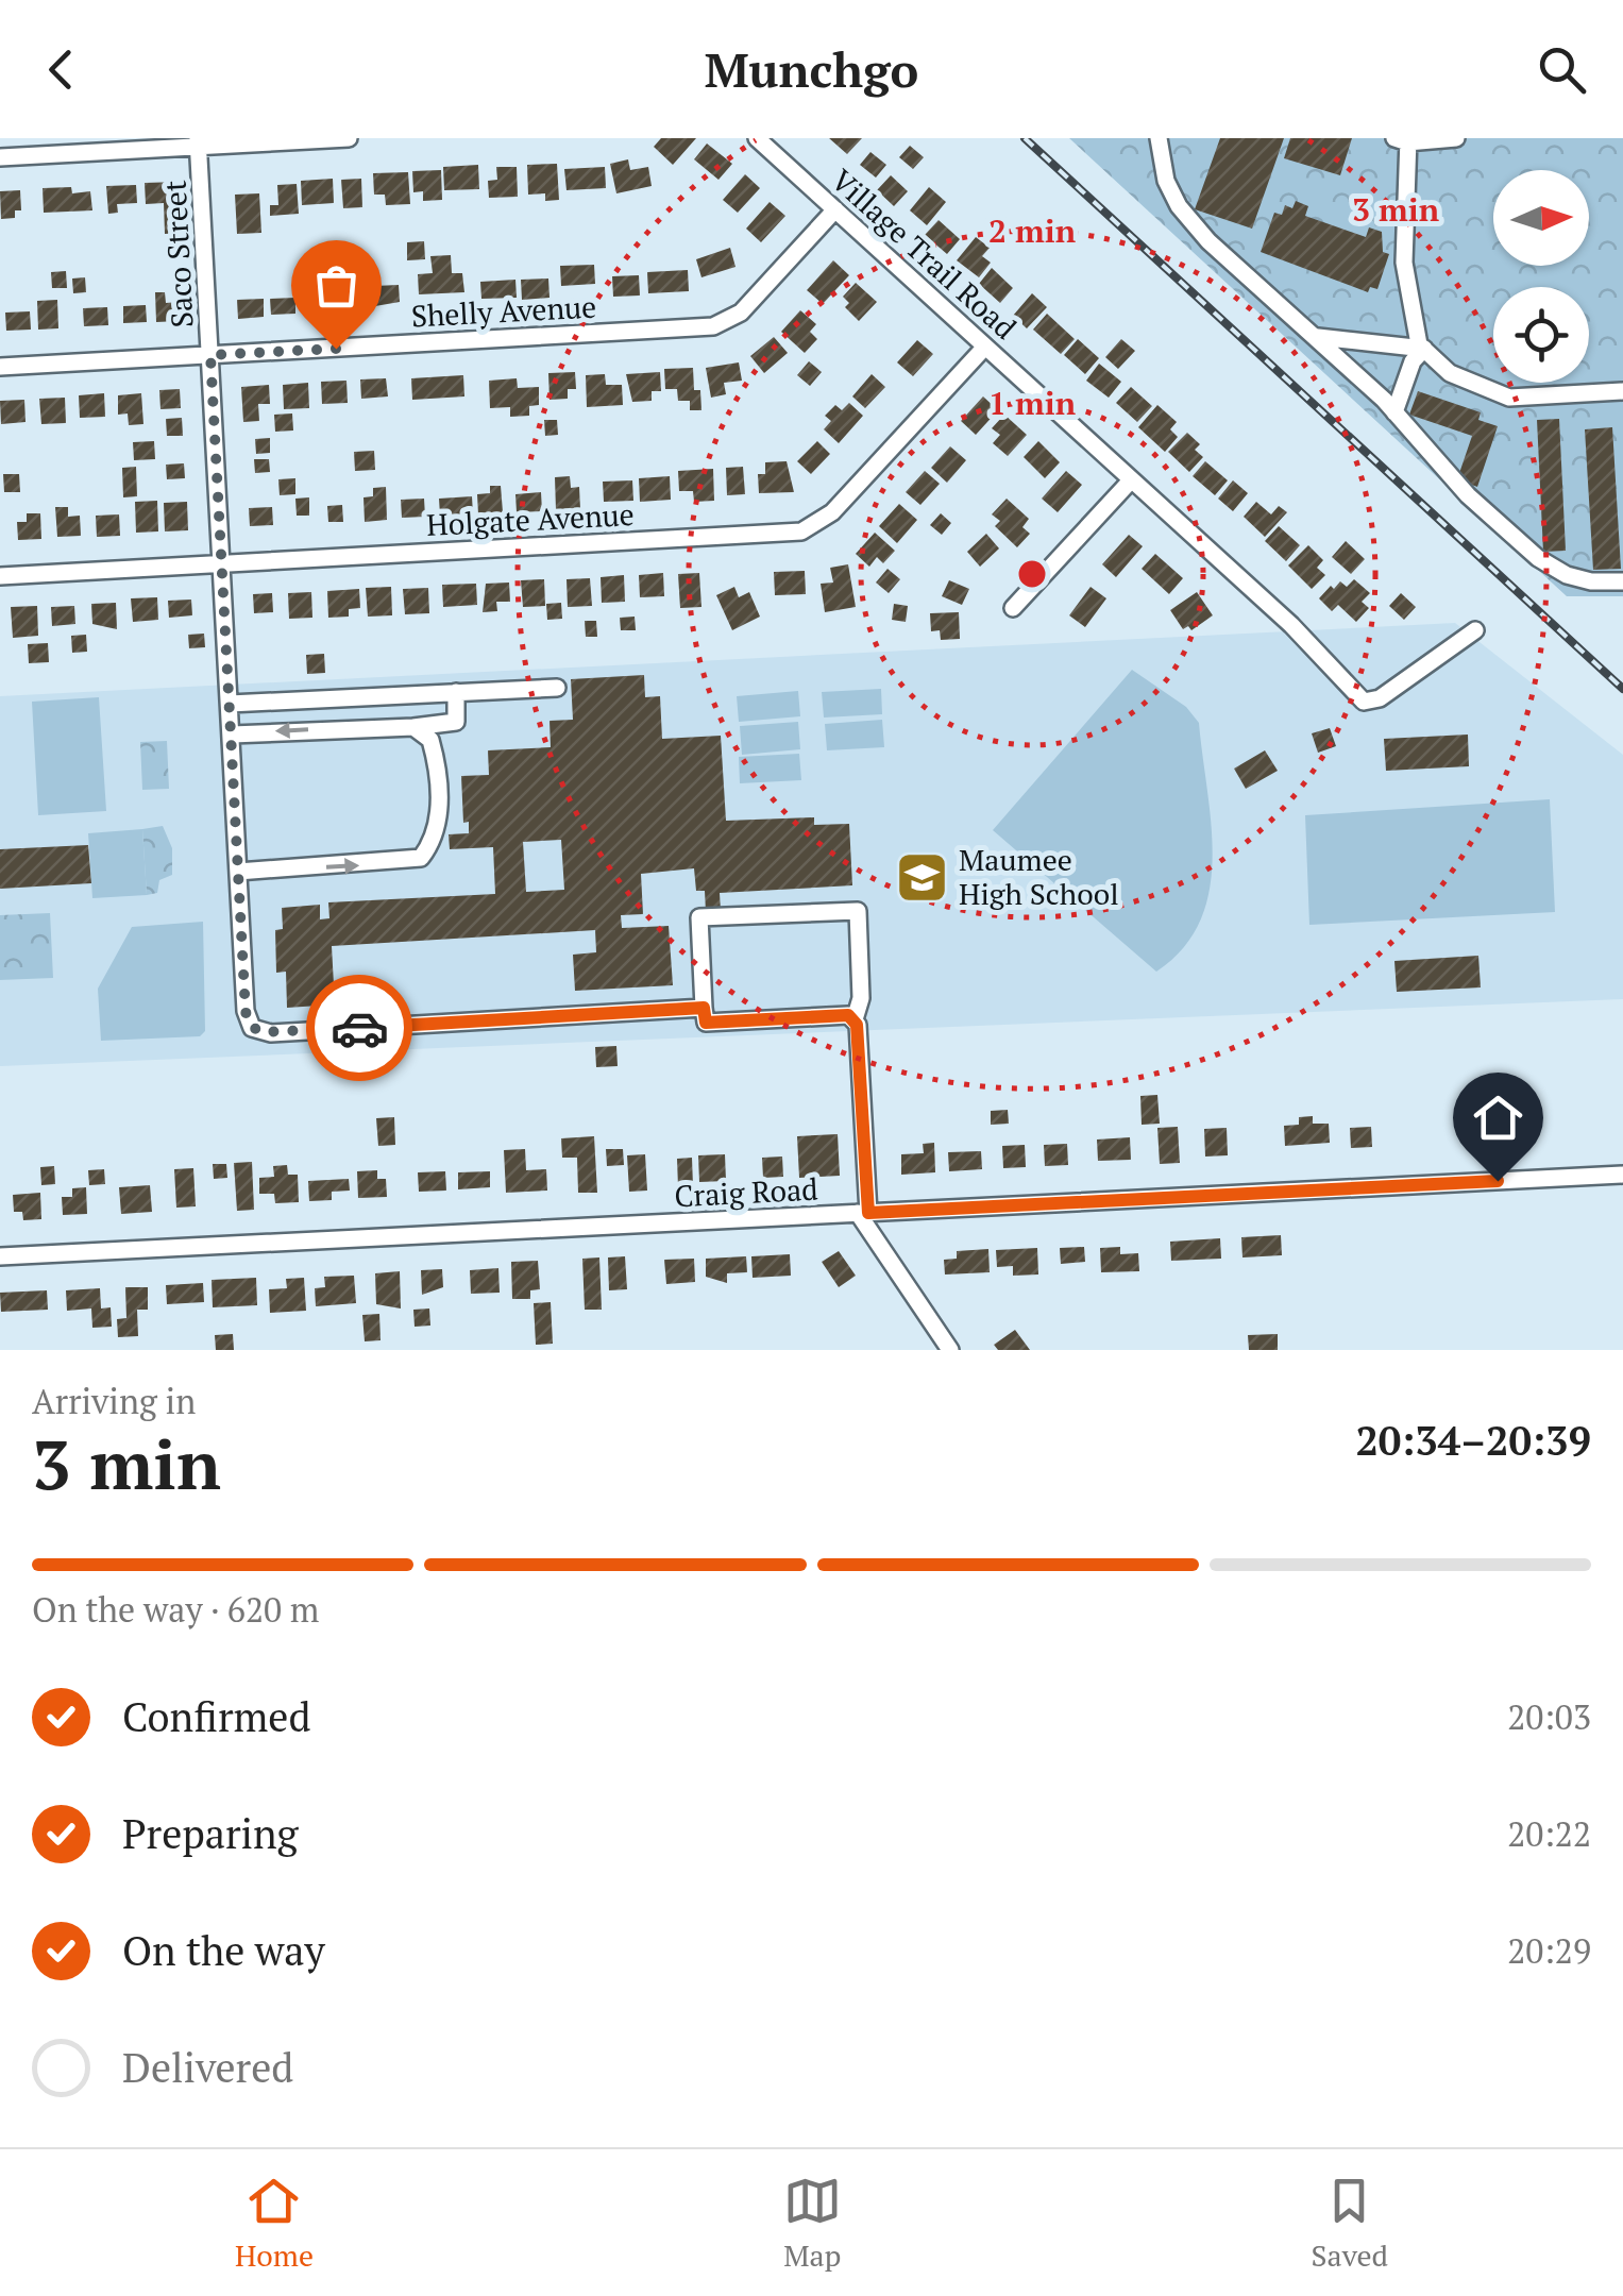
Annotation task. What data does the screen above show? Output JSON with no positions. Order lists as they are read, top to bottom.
{
  "streets": {
    "street": [
      "Saco Street",
      "Village Trail Road",
      "Shelly Avenue",
      "Holgate Avenue",
      "Craig Road"
    ]
  },
  "crossings": [
    ["Saco Street", "Shelly Avenue"],
    ["Saco Street", "Holgate Avenue"],
    ["Village Trail Road", "Shelly Avenue"],
    ["Village Trail Road", "Holgate Avenue"]
  ],
  "places": {
    "school or university": ["Maumee High School"]
  },
  "north": "right",
  "page": {
    "header": "Munchgo",
    "heading": ["3 min", "Arriving in", "20:34–20:39"],
    "bar": "On the way · 620 m",
    "list": [
      ["Confirmed", "20:03"],
      ["Preparing", "20:22"],
      ["On the way", "20:29"],
      "Delivered"
    ],
    "tabs": ["Home", "Map", "Saved"]
  },
  "rings": ["3 min", "2 min", "1 min"]
}
